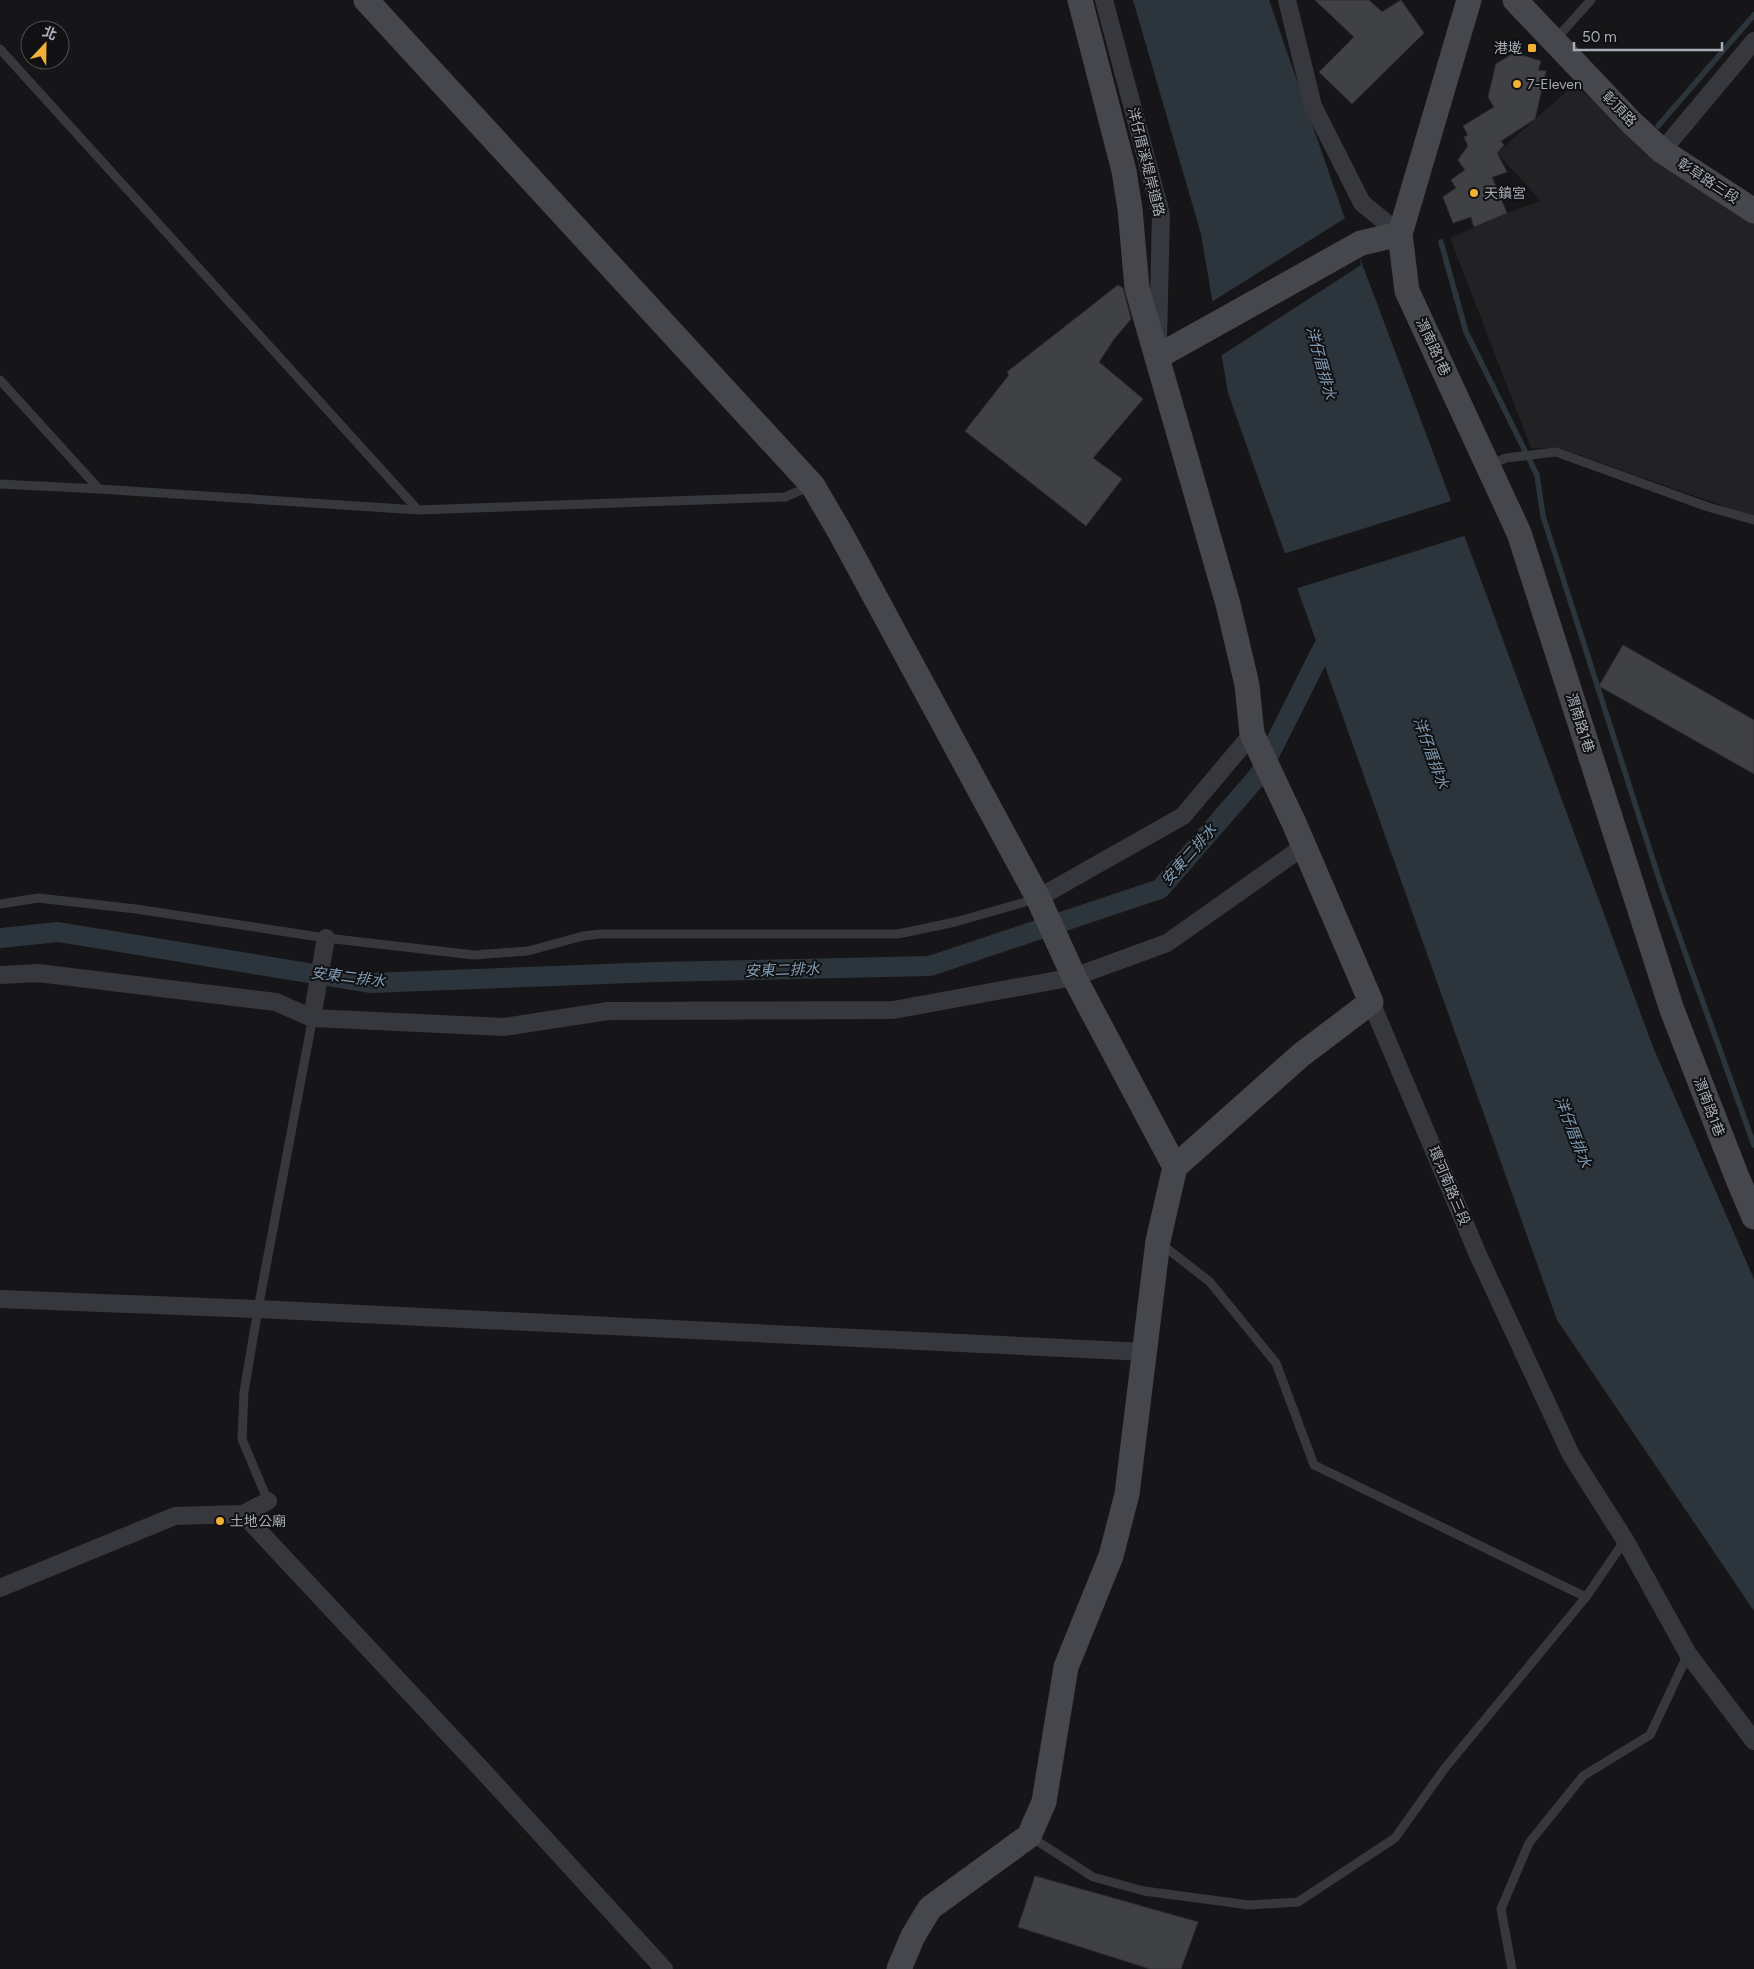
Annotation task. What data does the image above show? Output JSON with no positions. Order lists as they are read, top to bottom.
{
  "streets": {
    "street": [
      "彰頂路",
      "洋仔厝溪堤岸道路",
      "彰草路三段",
      "渭南路1巷",
      "環河南路三段"
    ]
  },
  "crossings": [
    ["彰頂路", "彰草路三段"]
  ],
  "water": ["洋仔厝排水", "安東二排水"],
  "places": {
    "transit": ["港墘"],
    "other": ["7-Eleven", "天鎮宮", "土地公廟"]
  },
  "scale_bar": "50 m",
  "north": "top"
}
